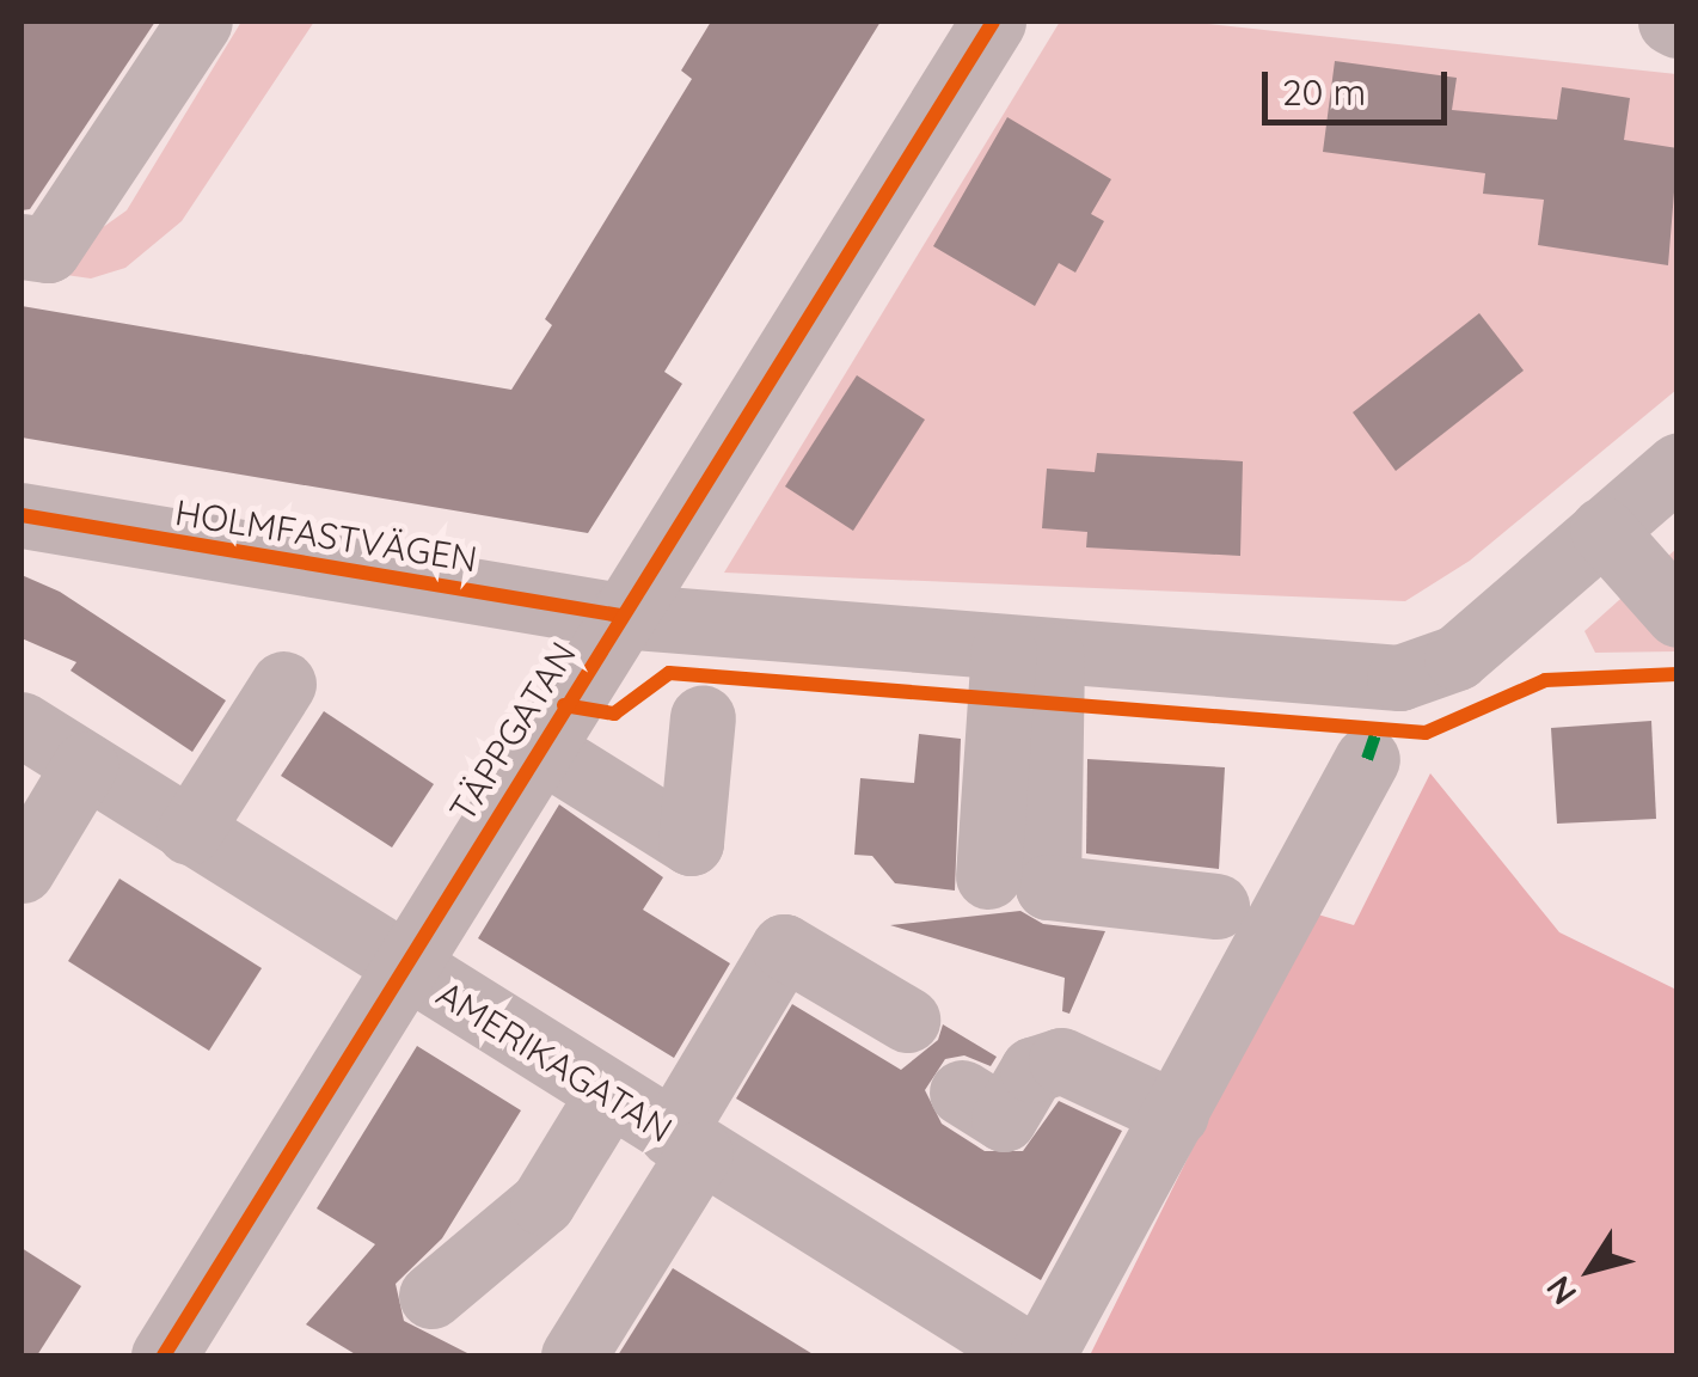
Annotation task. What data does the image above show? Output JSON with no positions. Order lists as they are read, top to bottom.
{
  "streets": {
    "street": ["HOLMFASTVÄGEN", "TÄPPGATAN", "AMERIKAGATAN"]
  },
  "crossings": [
    ["HOLMFASTVÄGEN", "TÄPPGATAN"],
    ["TÄPPGATAN", "AMERIKAGATAN"]
  ],
  "scale_bar": "20 m",
  "north": "bottom left"
}
